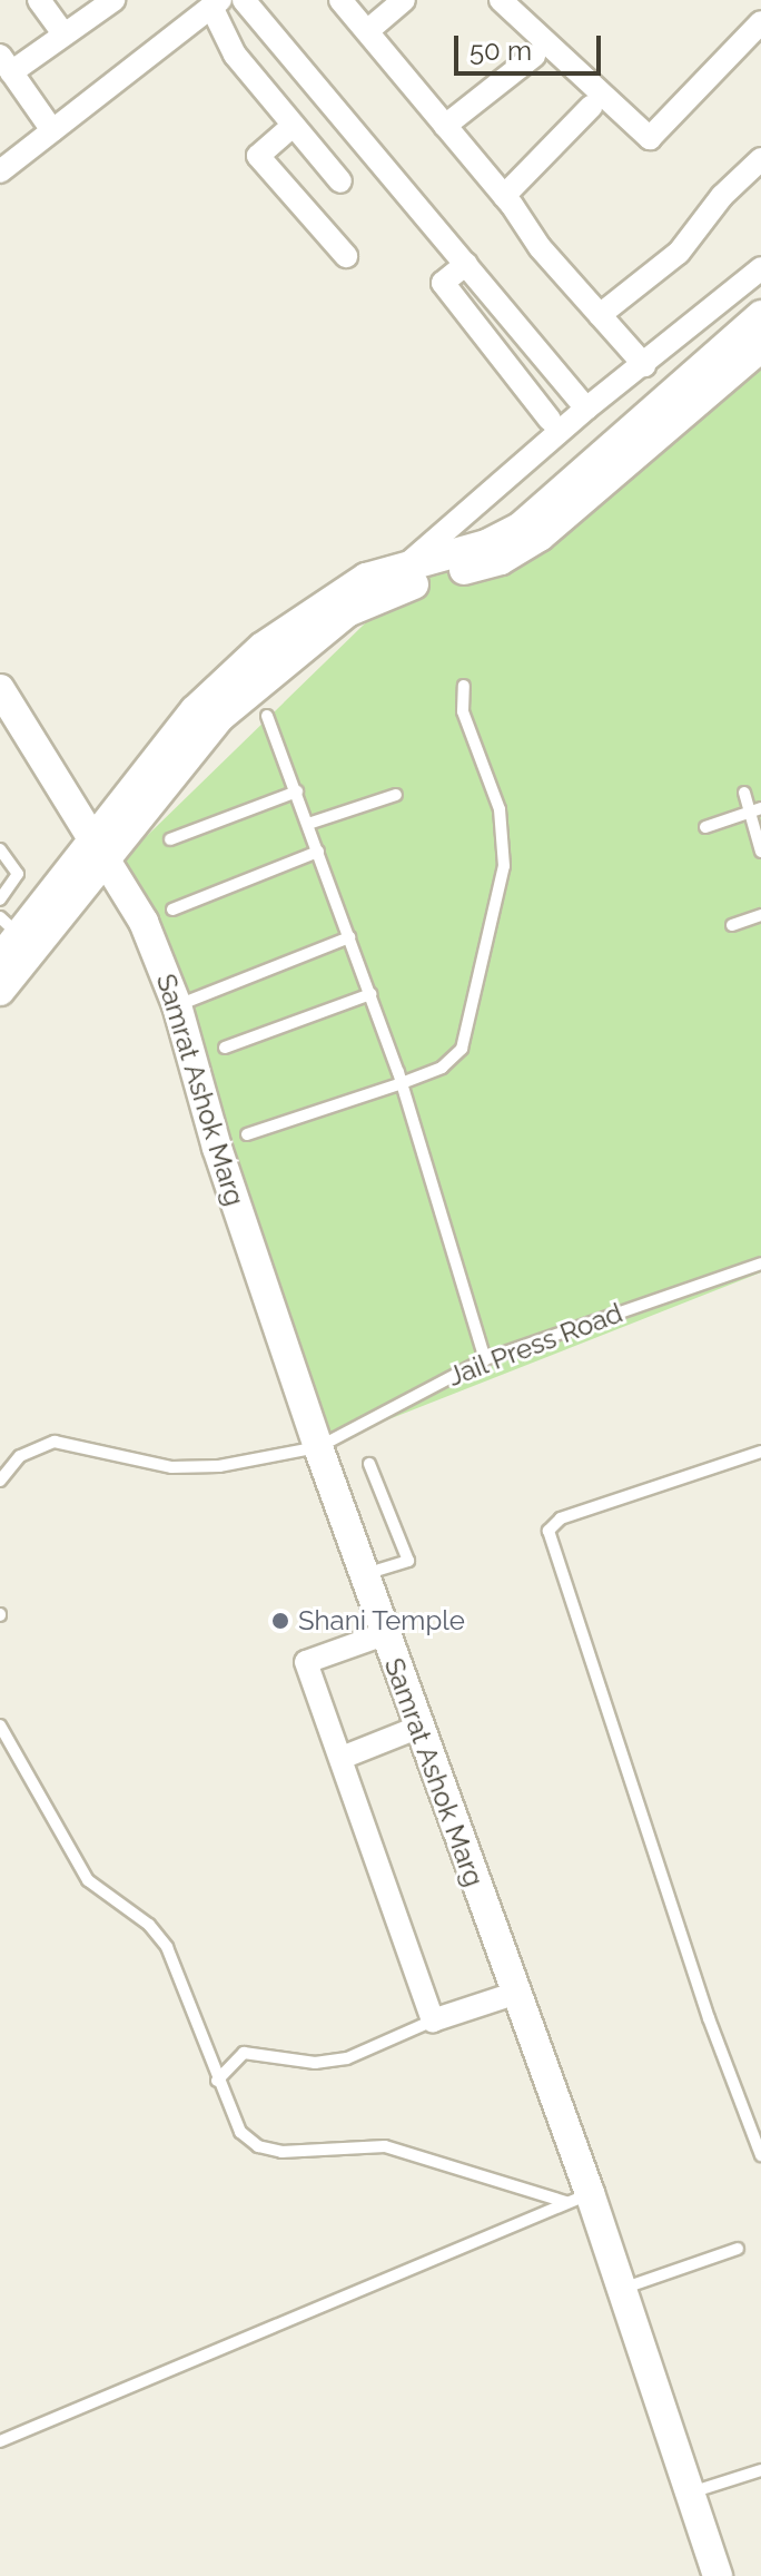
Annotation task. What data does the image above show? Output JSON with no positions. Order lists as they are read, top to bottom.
{
  "streets": {
    "street": ["Samrat Ashok Marg"],
    "lane": ["Jail Press Road"]
  },
  "crossings": [
    ["Samrat Ashok Marg", "Jail Press Road"]
  ],
  "places": ["Shani Temple"],
  "scale_bar": "50 m"
}
